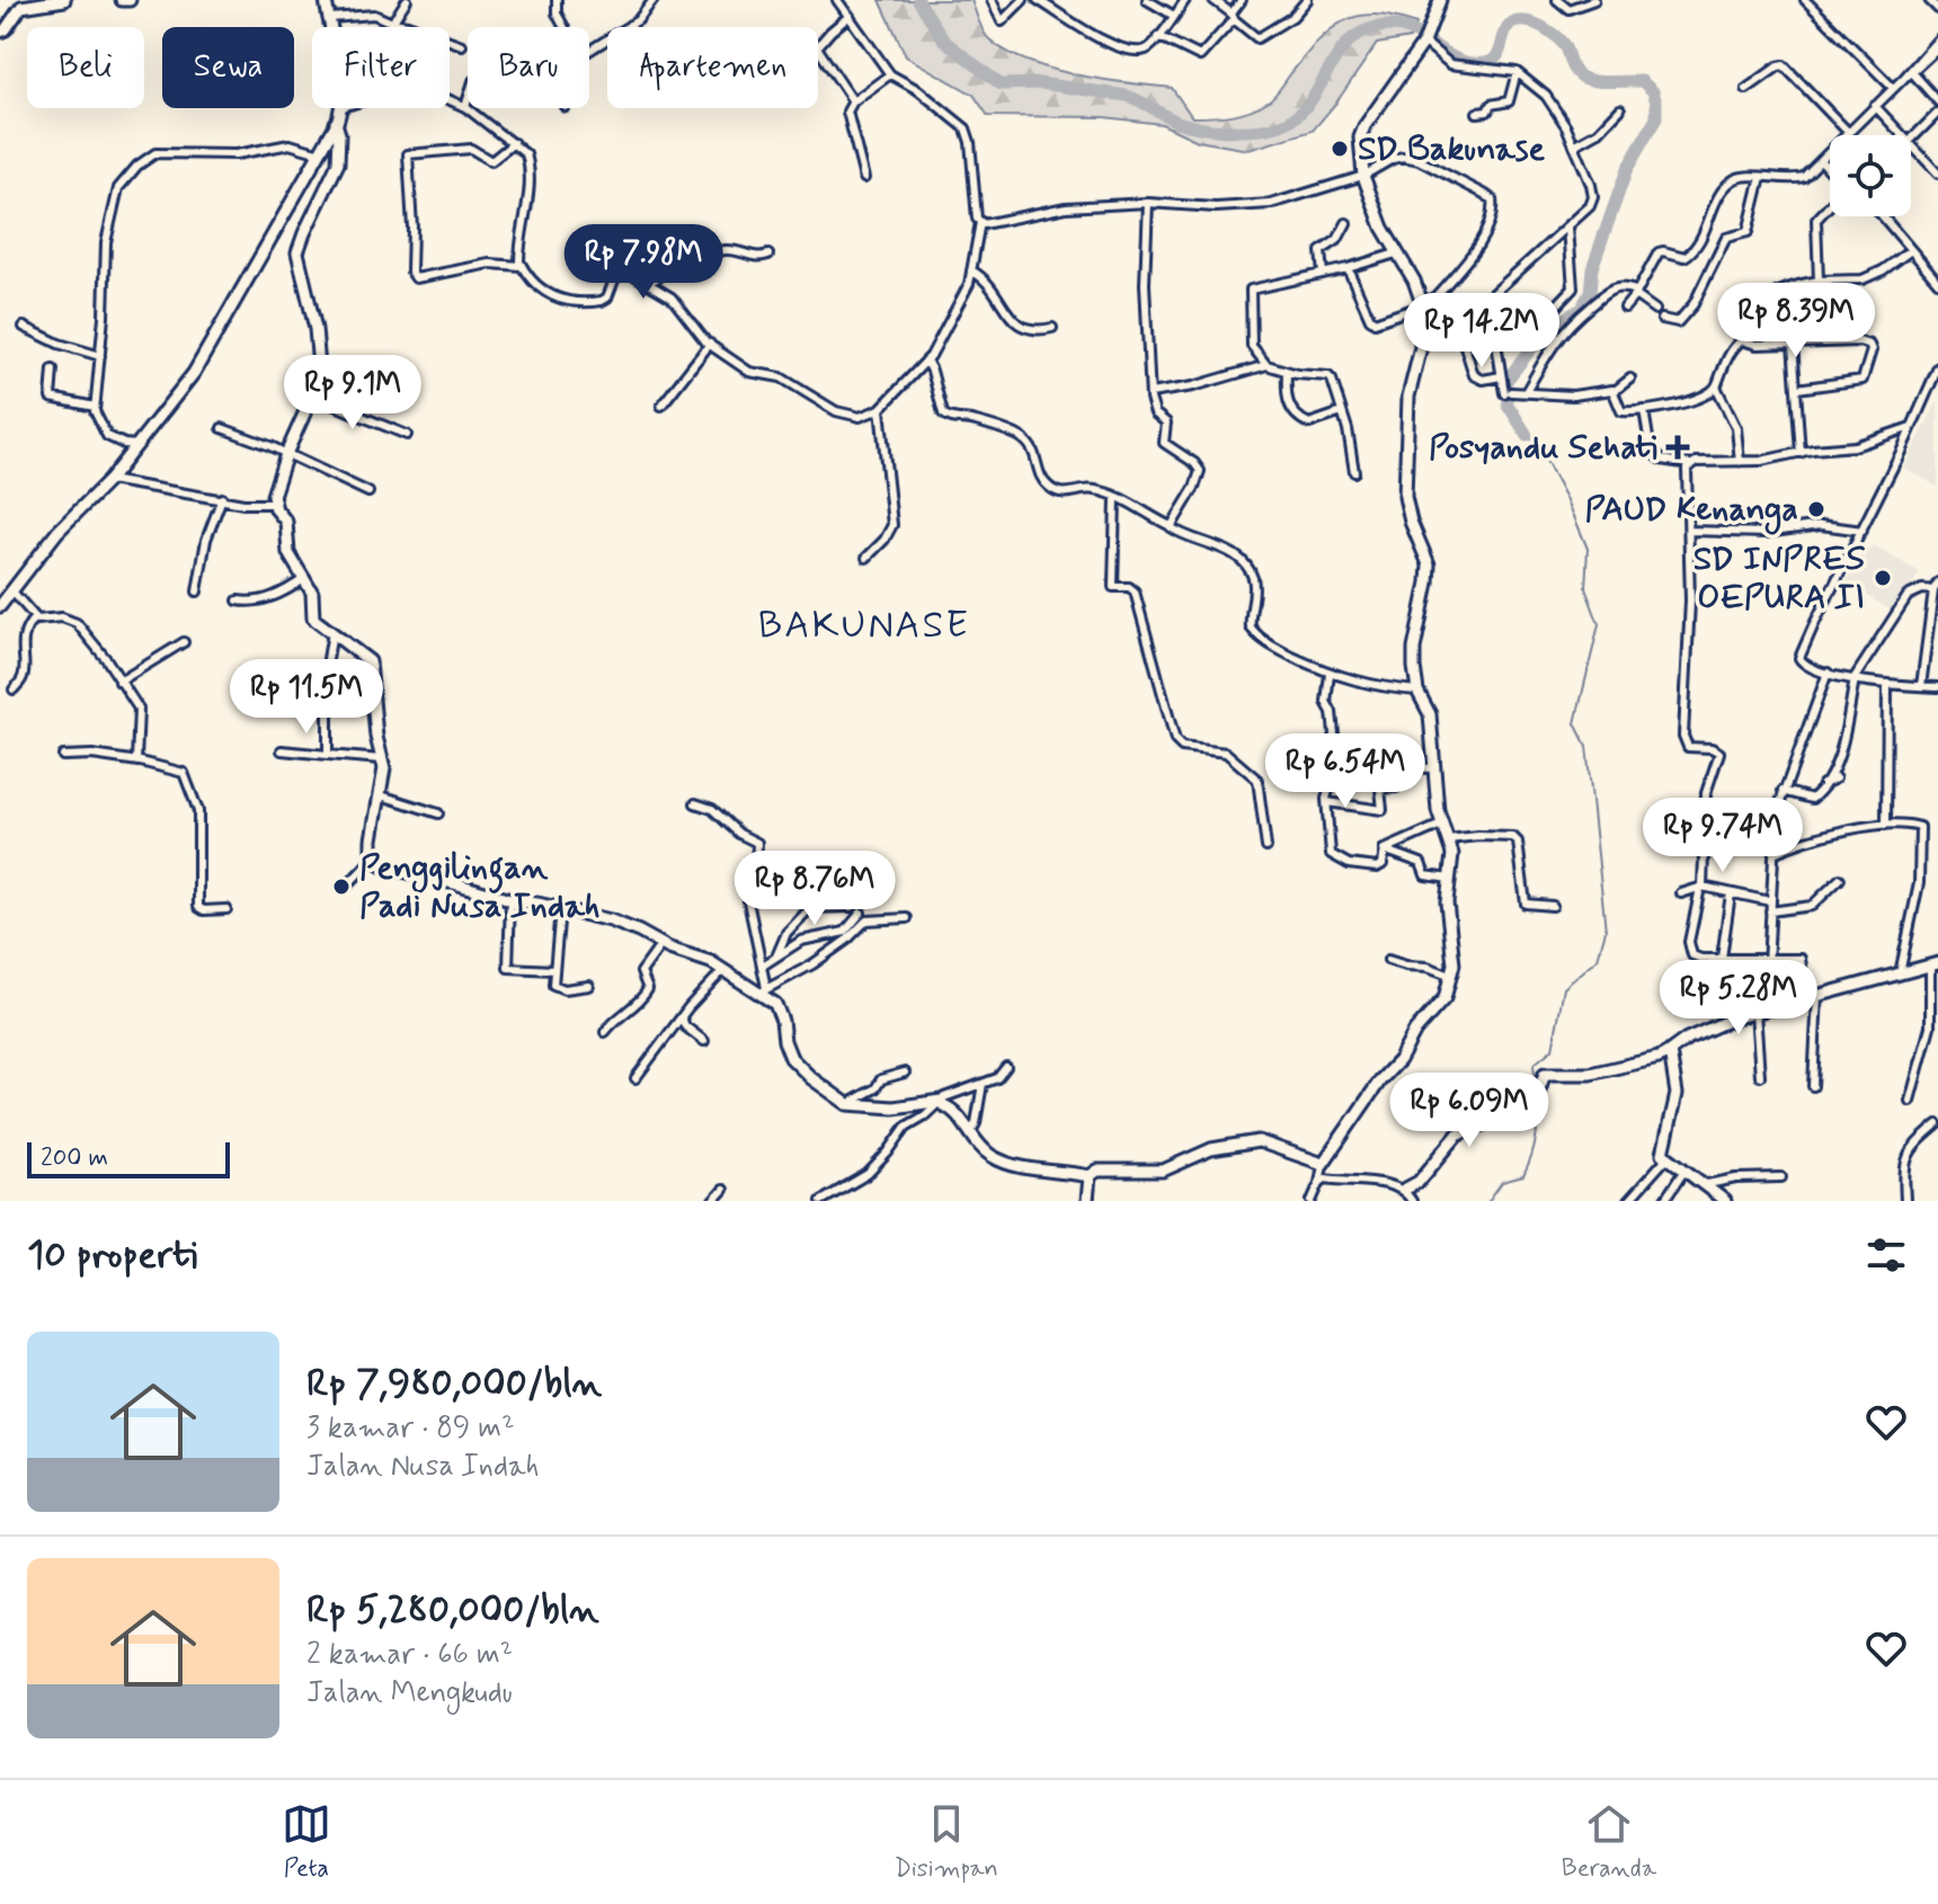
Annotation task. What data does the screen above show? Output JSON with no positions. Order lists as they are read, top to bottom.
{
  "districts": ["BAKUNASE"],
  "places": {
    "other": [
      "SD Bakunase",
      "PAUD Kenanga",
      "SD INPRES OEPURA II",
      "Penggilingan Padi Nusa Indah"
    ],
    "health": ["Posyandu Sehati"]
  },
  "scale_bar": "200 m",
  "page": {
    "chip": [
      "Beli",
      "Sewa",
      "Filter",
      "Baru",
      "Apartemen"
    ],
    "price": [
      "Rp 7.98M",
      "Rp 8.39M",
      "Rp 14.2M",
      "Rp 9.1M",
      "Rp 11.5M",
      "Rp 6.54M",
      "Rp 9.74M",
      "Rp 8.76M",
      "Rp 5.28M",
      "Rp 6.09M"
    ],
    "scale": "200 m",
    "heading": "10 properti",
    "list": [
      {
        "name": "Rp 7,980,000/bln",
        "note": "3 kamar · 89 m² · Jalan Nusa Indah"
      },
      {
        "name": "Rp 5,280,000/bln",
        "note": "2 kamar · 66 m² · Jalan Mengkudu"
      }
    ],
    "tabs": ["Peta", "Disimpan", "Beranda"]
  }
}
